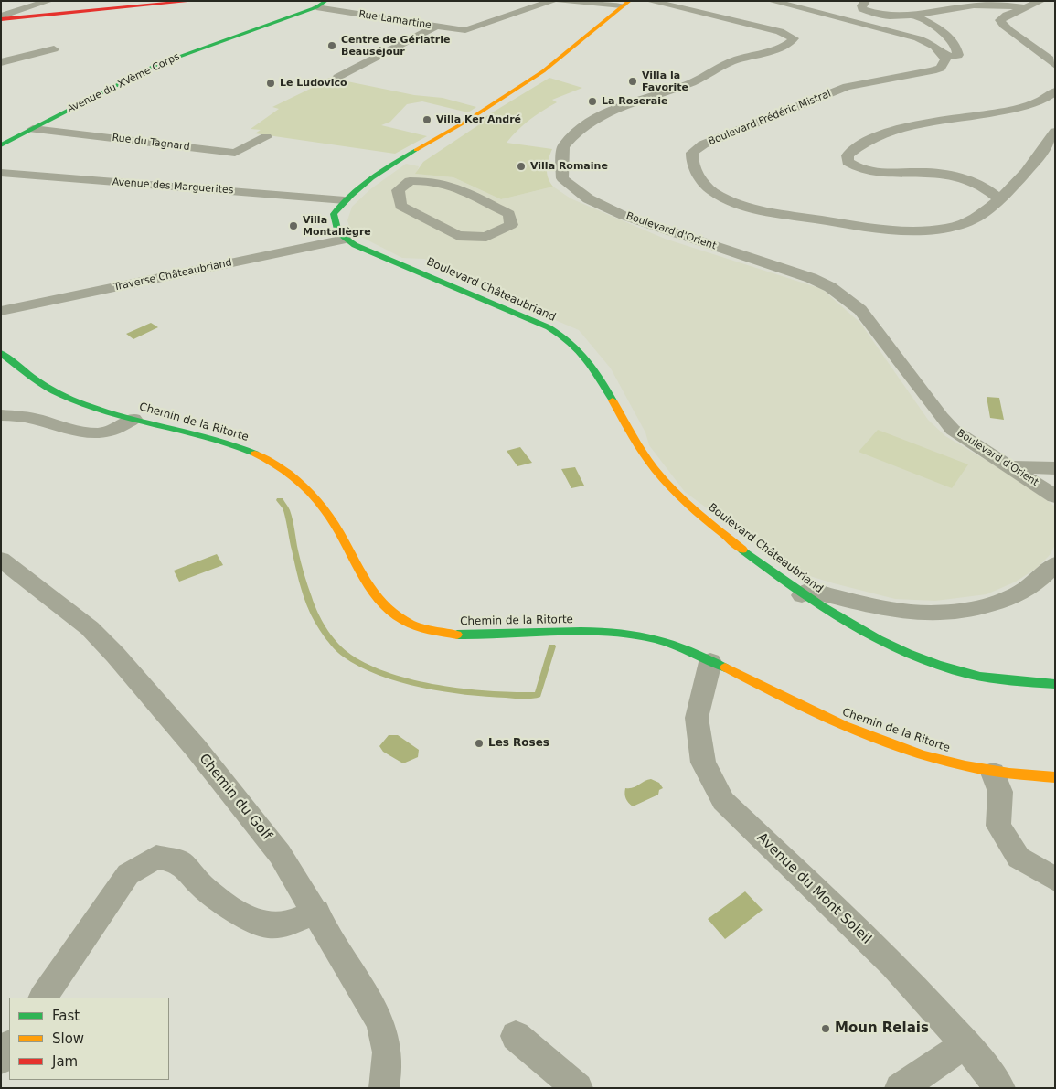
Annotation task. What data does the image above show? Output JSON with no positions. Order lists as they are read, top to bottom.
{
  "streets": {
    "street": [
      "Rue Lamartine",
      "Avenue du XVème Corps",
      "Boulevard Frédéric Mistral",
      "Rue du Tagnard",
      "Avenue des Marguerites",
      "Boulevard d'Orient",
      "Traverse Châteaubriand",
      "Boulevard Châteaubriand",
      "Chemin de la Ritorte",
      "Chemin du Golf",
      "Avenue du Mont Soleil"
    ]
  },
  "crossings": [
    ["Rue Lamartine", "Avenue du XVème Corps"],
    ["Avenue du XVème Corps", "Rue du Tagnard"],
    ["Traverse Châteaubriand", "Boulevard Châteaubriand"],
    ["Chemin de la Ritorte", "Avenue du Mont Soleil"]
  ],
  "places": [
    "Centre de Gériatrie Beauséjour",
    "Villa la Favorite",
    "Le Ludovico",
    "La Roseraie",
    "Villa Ker André",
    "Villa Romaine",
    "Villa Montallègre",
    "Les Roses",
    "Moun Relais"
  ],
  "legend": ["Fast", "Slow", "Jam"]
}
